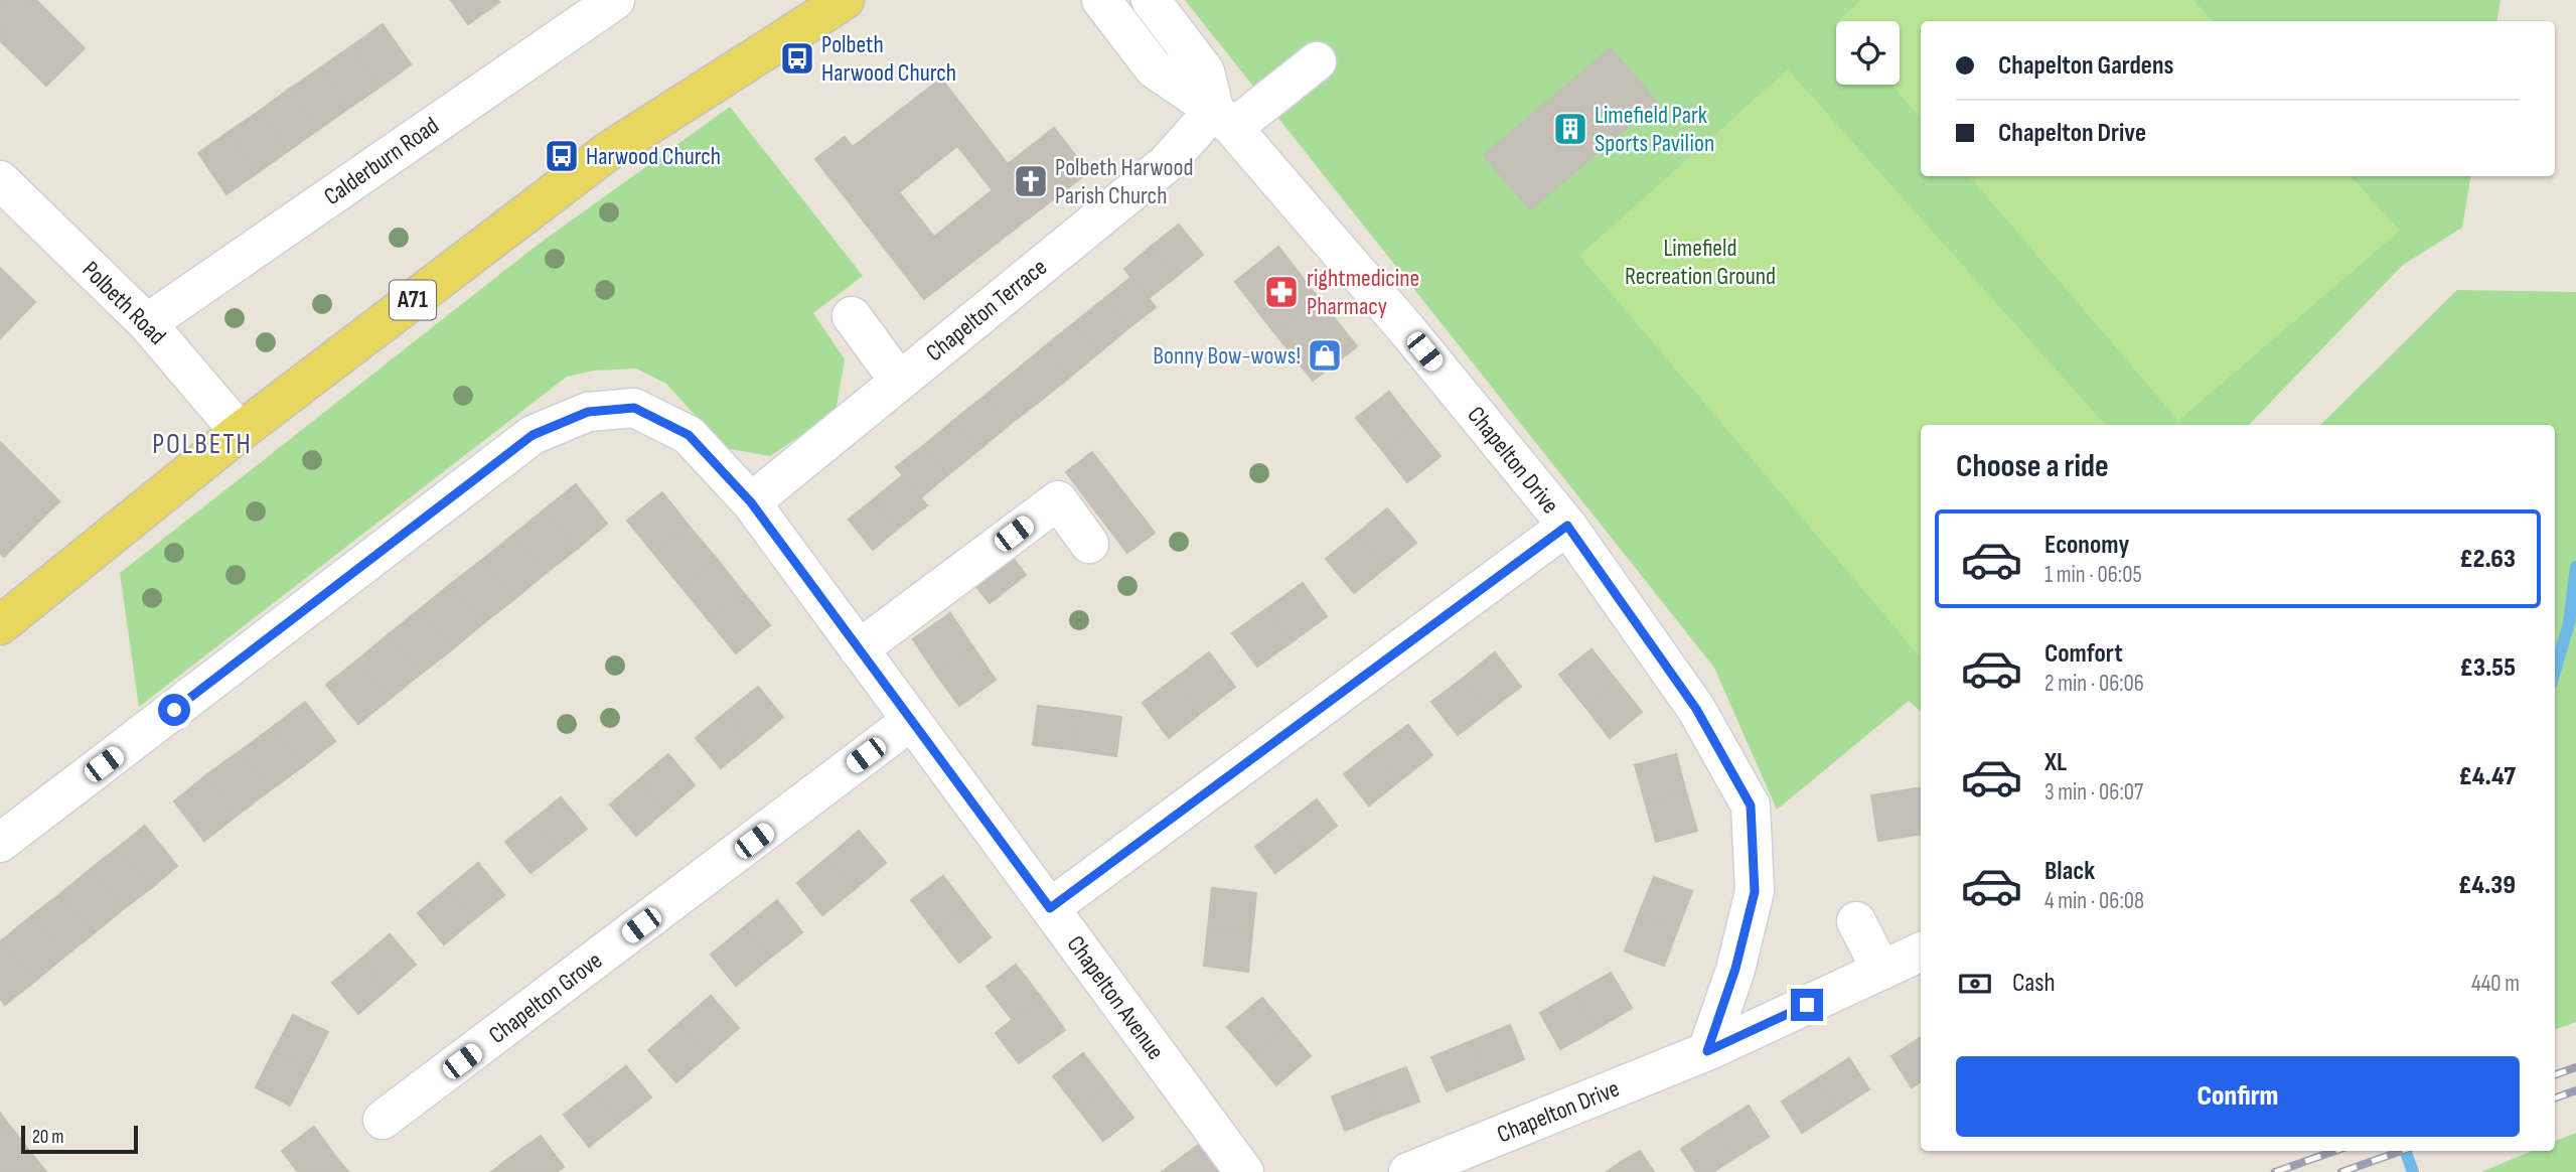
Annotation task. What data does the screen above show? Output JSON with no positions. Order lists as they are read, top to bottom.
{
  "streets": {
    "main road": ["A71"],
    "street": [
      "Calderburn Road",
      "Polbeth Road",
      "Chapelton Terrace",
      "Chapelton Drive",
      "Chapelton Grove",
      "Chapelton Avenue"
    ]
  },
  "crossings": [
    ["Calderburn Road", "Polbeth Road"],
    ["A71", "Polbeth Road"],
    ["Chapelton Terrace", "Chapelton Drive"],
    ["Chapelton Terrace", "Chapelton Avenue"],
    ["Chapelton Grove", "Chapelton Avenue"]
  ],
  "districts": ["POLBETH"],
  "parks": ["Limefield Recreation Ground"],
  "places": {
    "bus stop": ["Polbeth Harwood Church", "Harwood Church"],
    "building": ["Limefield Park Sports Pavilion"],
    "church": ["Polbeth Harwood Parish Church"],
    "pharmacy": ["rightmedicine Pharmacy"],
    "shop": ["Bonny Bow-wows!"]
  },
  "scale_bar": "20 m",
  "page": {
    "banner": ["Chapelton Gardens", "Chapelton Drive"],
    "heading": "Choose a ride",
    "list": [
      {
        "name": "Economy",
        "note": "1 min · 06:05",
        "value": "£2.63"
      },
      {
        "name": "Comfort",
        "note": "2 min · 06:06",
        "value": "£3.55"
      },
      {
        "name": "XL",
        "note": "3 min · 06:07",
        "value": "£4.47"
      },
      {
        "name": "Black",
        "note": "4 min · 06:08",
        "value": "£4.39"
      }
    ],
    "pay": ["Cash", "440 m"],
    "buttons": "Confirm",
    "scale": "20 m"
  }
}
